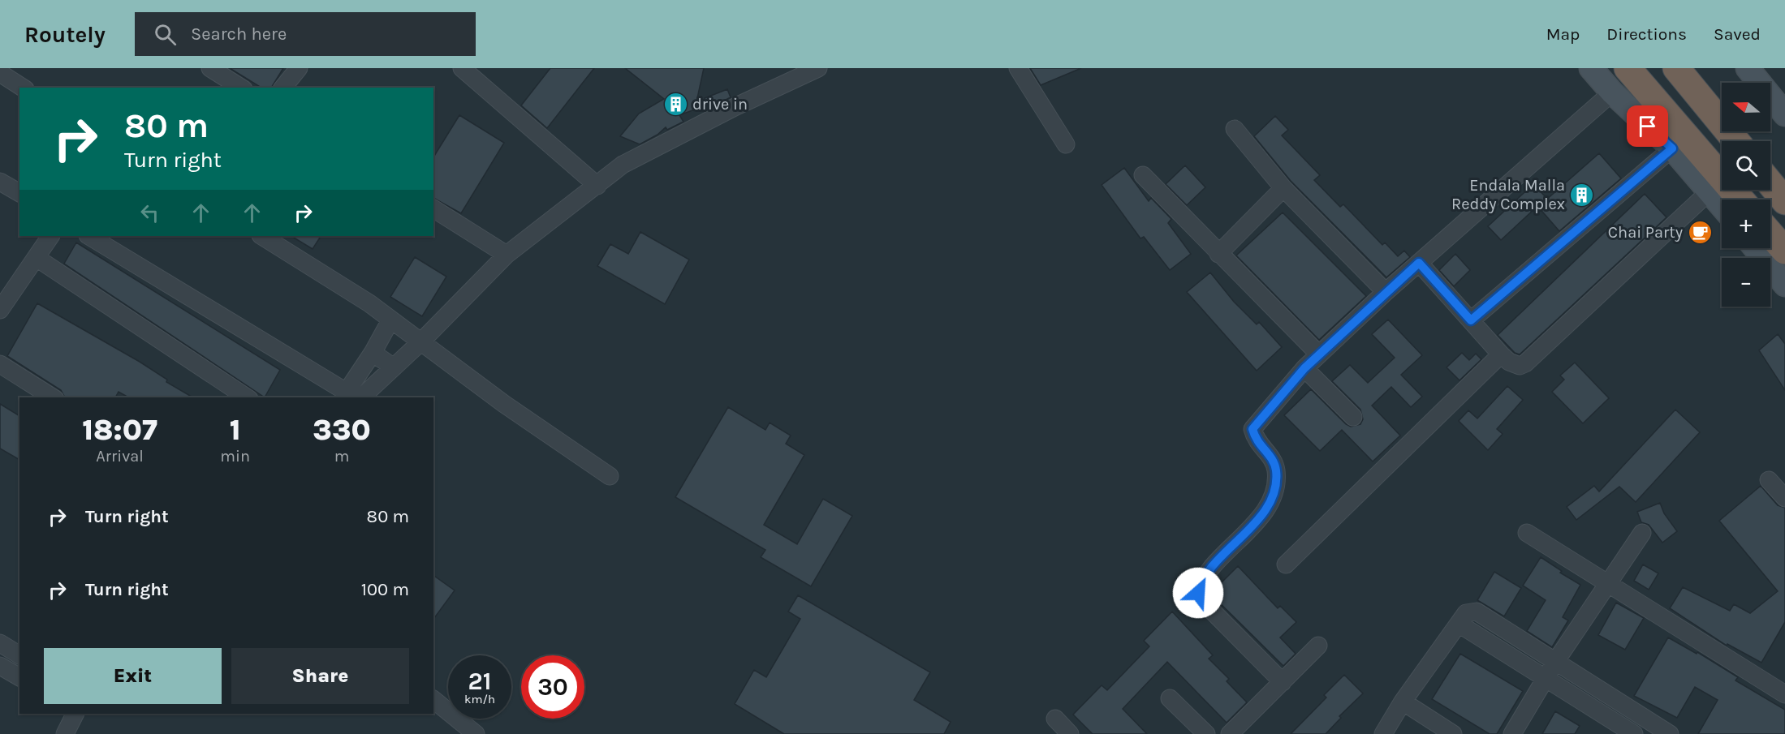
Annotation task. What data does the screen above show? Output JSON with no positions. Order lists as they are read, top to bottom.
{
  "places": {
    "building": ["drive in", "Endala Malla Reddy Complex"],
    "cafe": ["Chai Party"]
  },
  "north": "left",
  "page": {
    "header": "Routely",
    "search": "Search here",
    "nav": ["Map", "Directions", "Saved"],
    "map_buttons": ["+", "−"],
    "turn": ["80 m", "Turn right"],
    "eta": [
      "18:07",
      "Arrival",
      "1",
      "min",
      "330",
      "m"
    ],
    "list": [
      {
        "name": "Turn right",
        "value": "80 m"
      },
      {
        "name": "Turn right",
        "value": "100 m"
      }
    ],
    "buttons": ["Exit", "Share"],
    "speed": "21 km/h",
    "limit": "30"
  }
}
